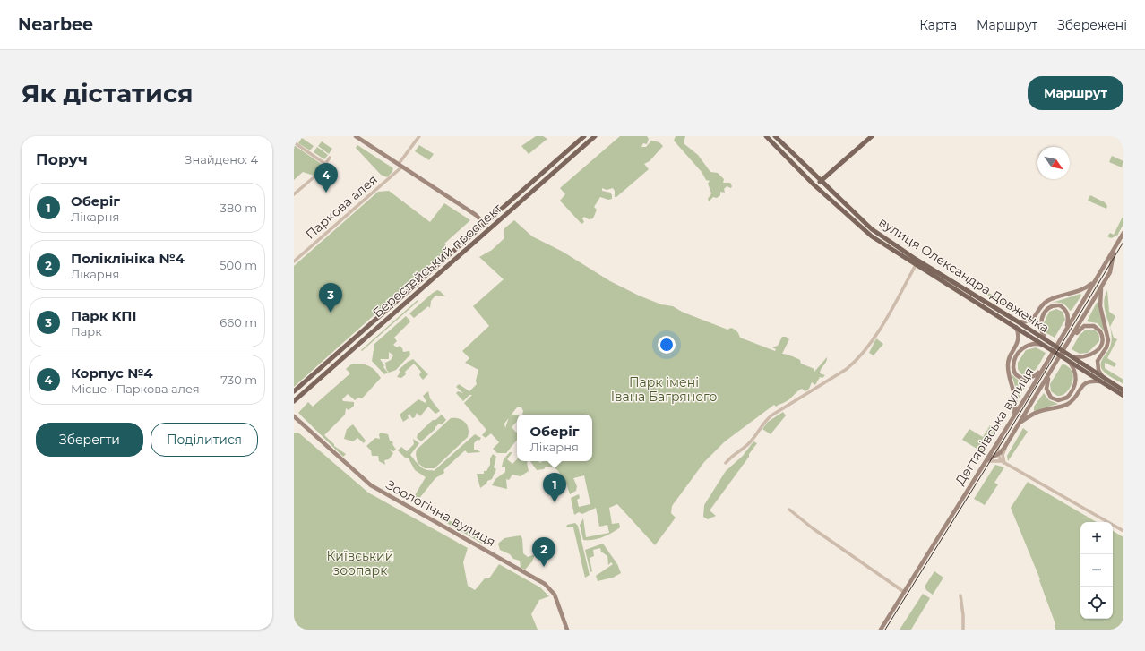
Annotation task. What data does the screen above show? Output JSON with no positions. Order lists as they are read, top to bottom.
{
  "streets": {
    "main road": [
      "Берестейський проспект",
      "вулиця Олександра Довженка",
      "Дегтярівська вулиця",
      "Зоологічна вулиця"
    ],
    "street": ["Паркова алея"]
  },
  "crossings": [
    ["вулиця Олександра Довженка", "Дегтярівська вулиця"]
  ],
  "parks": ["Парк імені Івана Багряного", "Київський зоопарк"],
  "north": "bottom right",
  "page": {
    "header": "Nearbee",
    "nav": ["Карта", "Маршрут", "Збережені"],
    "buttons": [
      "Маршрут",
      ["Зберегти", "Поділитися"]
    ],
    "title": "Як дістатися",
    "heading": ["Поруч", "Знайдено: 4"],
    "pins": [
      "4",
      "3",
      "1",
      "2"
    ],
    "list": [
      {
        "mark": "1",
        "name": "Оберіг",
        "note": "Лікарня",
        "value": "380 m"
      },
      {
        "mark": "2",
        "name": "Поліклініка №4",
        "note": "Лікарня",
        "value": "500 m"
      },
      {
        "mark": "3",
        "name": "Парк КПІ",
        "note": "Парк",
        "value": "660 m"
      },
      {
        "mark": "4",
        "name": "Корпус №4",
        "note": "Місце · Паркова алея",
        "value": "730 m"
      }
    ],
    "popup": ["Оберіг", "Лікарня"],
    "map_buttons": ["+", "−"]
  }
}
